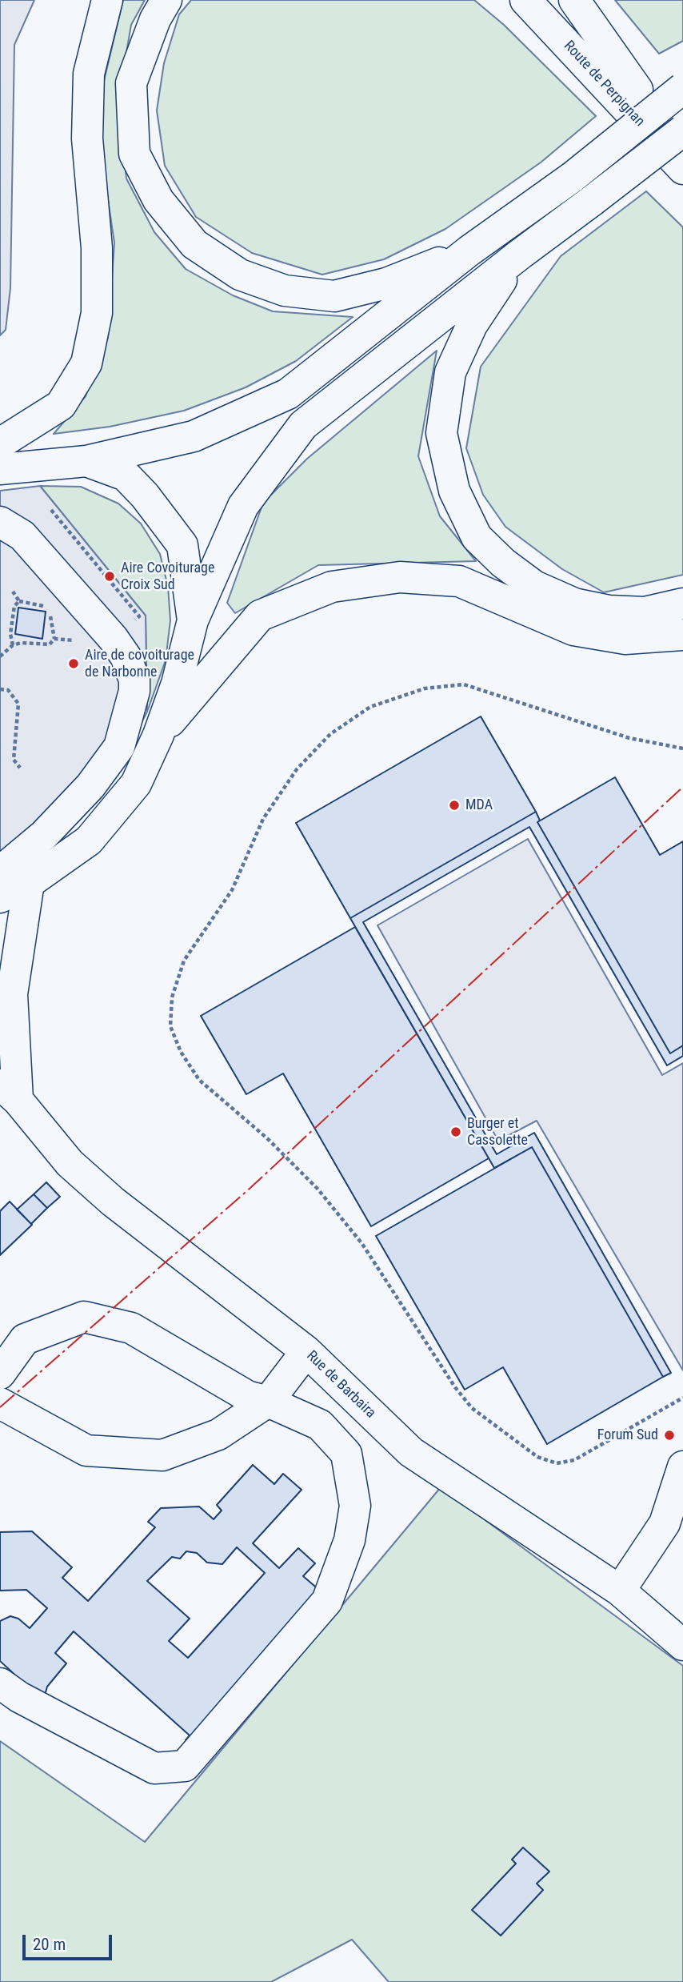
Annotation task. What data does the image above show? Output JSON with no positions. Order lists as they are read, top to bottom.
{
  "streets": {
    "main road": ["Route de Perpignan", "Rue de Barbaira"]
  },
  "places": [
    "Aire Covoiturage Croix Sud",
    "Aire de covoiturage de Narbonne",
    "MDA",
    "Burger et Cassolette",
    "Forum Sud"
  ],
  "scale_bar": "20 m"
}
